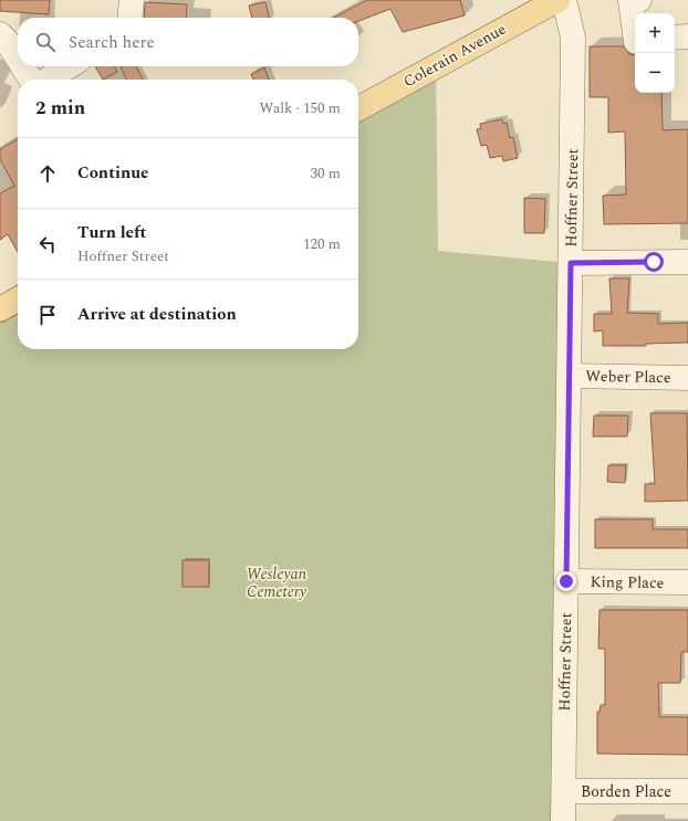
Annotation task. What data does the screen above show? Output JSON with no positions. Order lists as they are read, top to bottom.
{
  "streets": {
    "main road": ["Colerain Avenue"],
    "street": [
      "Hoffner Street",
      "Weber Place",
      "King Place",
      "Borden Place"
    ]
  },
  "crossings": [
    ["Hoffner Street", "Weber Place"],
    ["Hoffner Street", "King Place"],
    ["Hoffner Street", "Borden Place"]
  ],
  "parks": ["Wesleyan Cemetery"],
  "page": {
    "map_buttons": ["+", "−"],
    "search": "Search here",
    "heading": ["2 min", "Walk · 150 m"],
    "list": [
      ["Continue", "30 m"],
      ["Turn left", "Hoffner Street", "120 m"],
      "Arrive at destination"
    ]
  }
}
